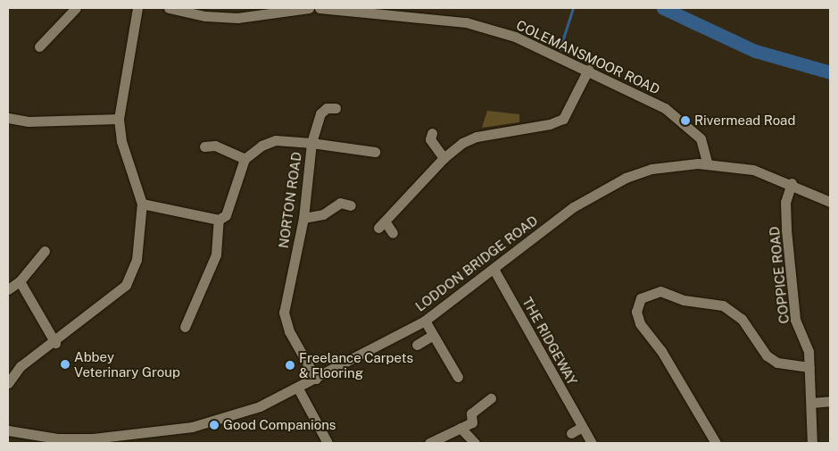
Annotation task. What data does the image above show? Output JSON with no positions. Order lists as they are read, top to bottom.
{
  "streets": {
    "street": [
      "COLEMANSMOOR ROAD",
      "NORTON ROAD",
      "LODDON BRIDGE ROAD",
      "COPPICE ROAD",
      "THE RIDGEWAY"
    ]
  },
  "crossings": [
    ["COLEMANSMOOR ROAD", "LODDON BRIDGE ROAD"],
    ["NORTON ROAD", "LODDON BRIDGE ROAD"],
    ["LODDON BRIDGE ROAD", "COPPICE ROAD"],
    ["LODDON BRIDGE ROAD", "THE RIDGEWAY"]
  ],
  "places": [
    "Rivermead Road",
    "Abbey Veterinary Group",
    "Freelance Carpets & Flooring",
    "Good Companions"
  ]
}
